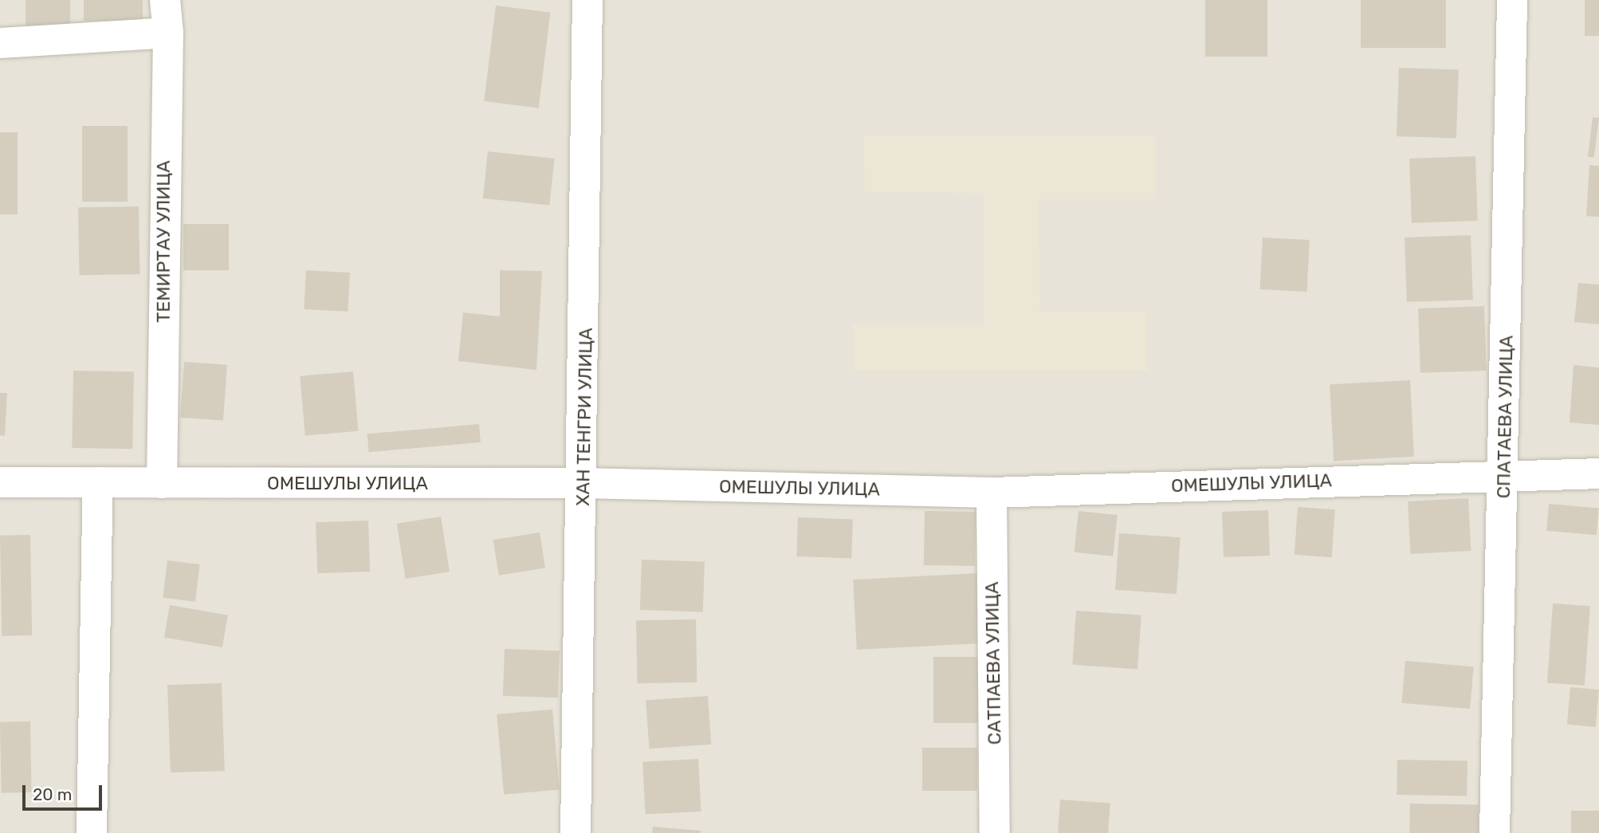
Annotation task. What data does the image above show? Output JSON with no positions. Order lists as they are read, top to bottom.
{
  "streets": {
    "street": [
      "ТЕМИРТАУ УЛИЦА",
      "ХАН ТЕНГРИ УЛИЦА",
      "СПАТАЕВА УЛИЦА",
      "ОМЕШУЛЫ УЛИЦА",
      "САТПАЕВА УЛИЦА"
    ]
  },
  "crossings": [
    ["ТЕМИРТАУ УЛИЦА", "ОМЕШУЛЫ УЛИЦА"],
    ["ХАН ТЕНГРИ УЛИЦА", "ОМЕШУЛЫ УЛИЦА"],
    ["СПАТАЕВА УЛИЦА", "ОМЕШУЛЫ УЛИЦА"],
    ["ОМЕШУЛЫ УЛИЦА", "САТПАЕВА УЛИЦА"]
  ],
  "scale_bar": "20 m"
}
